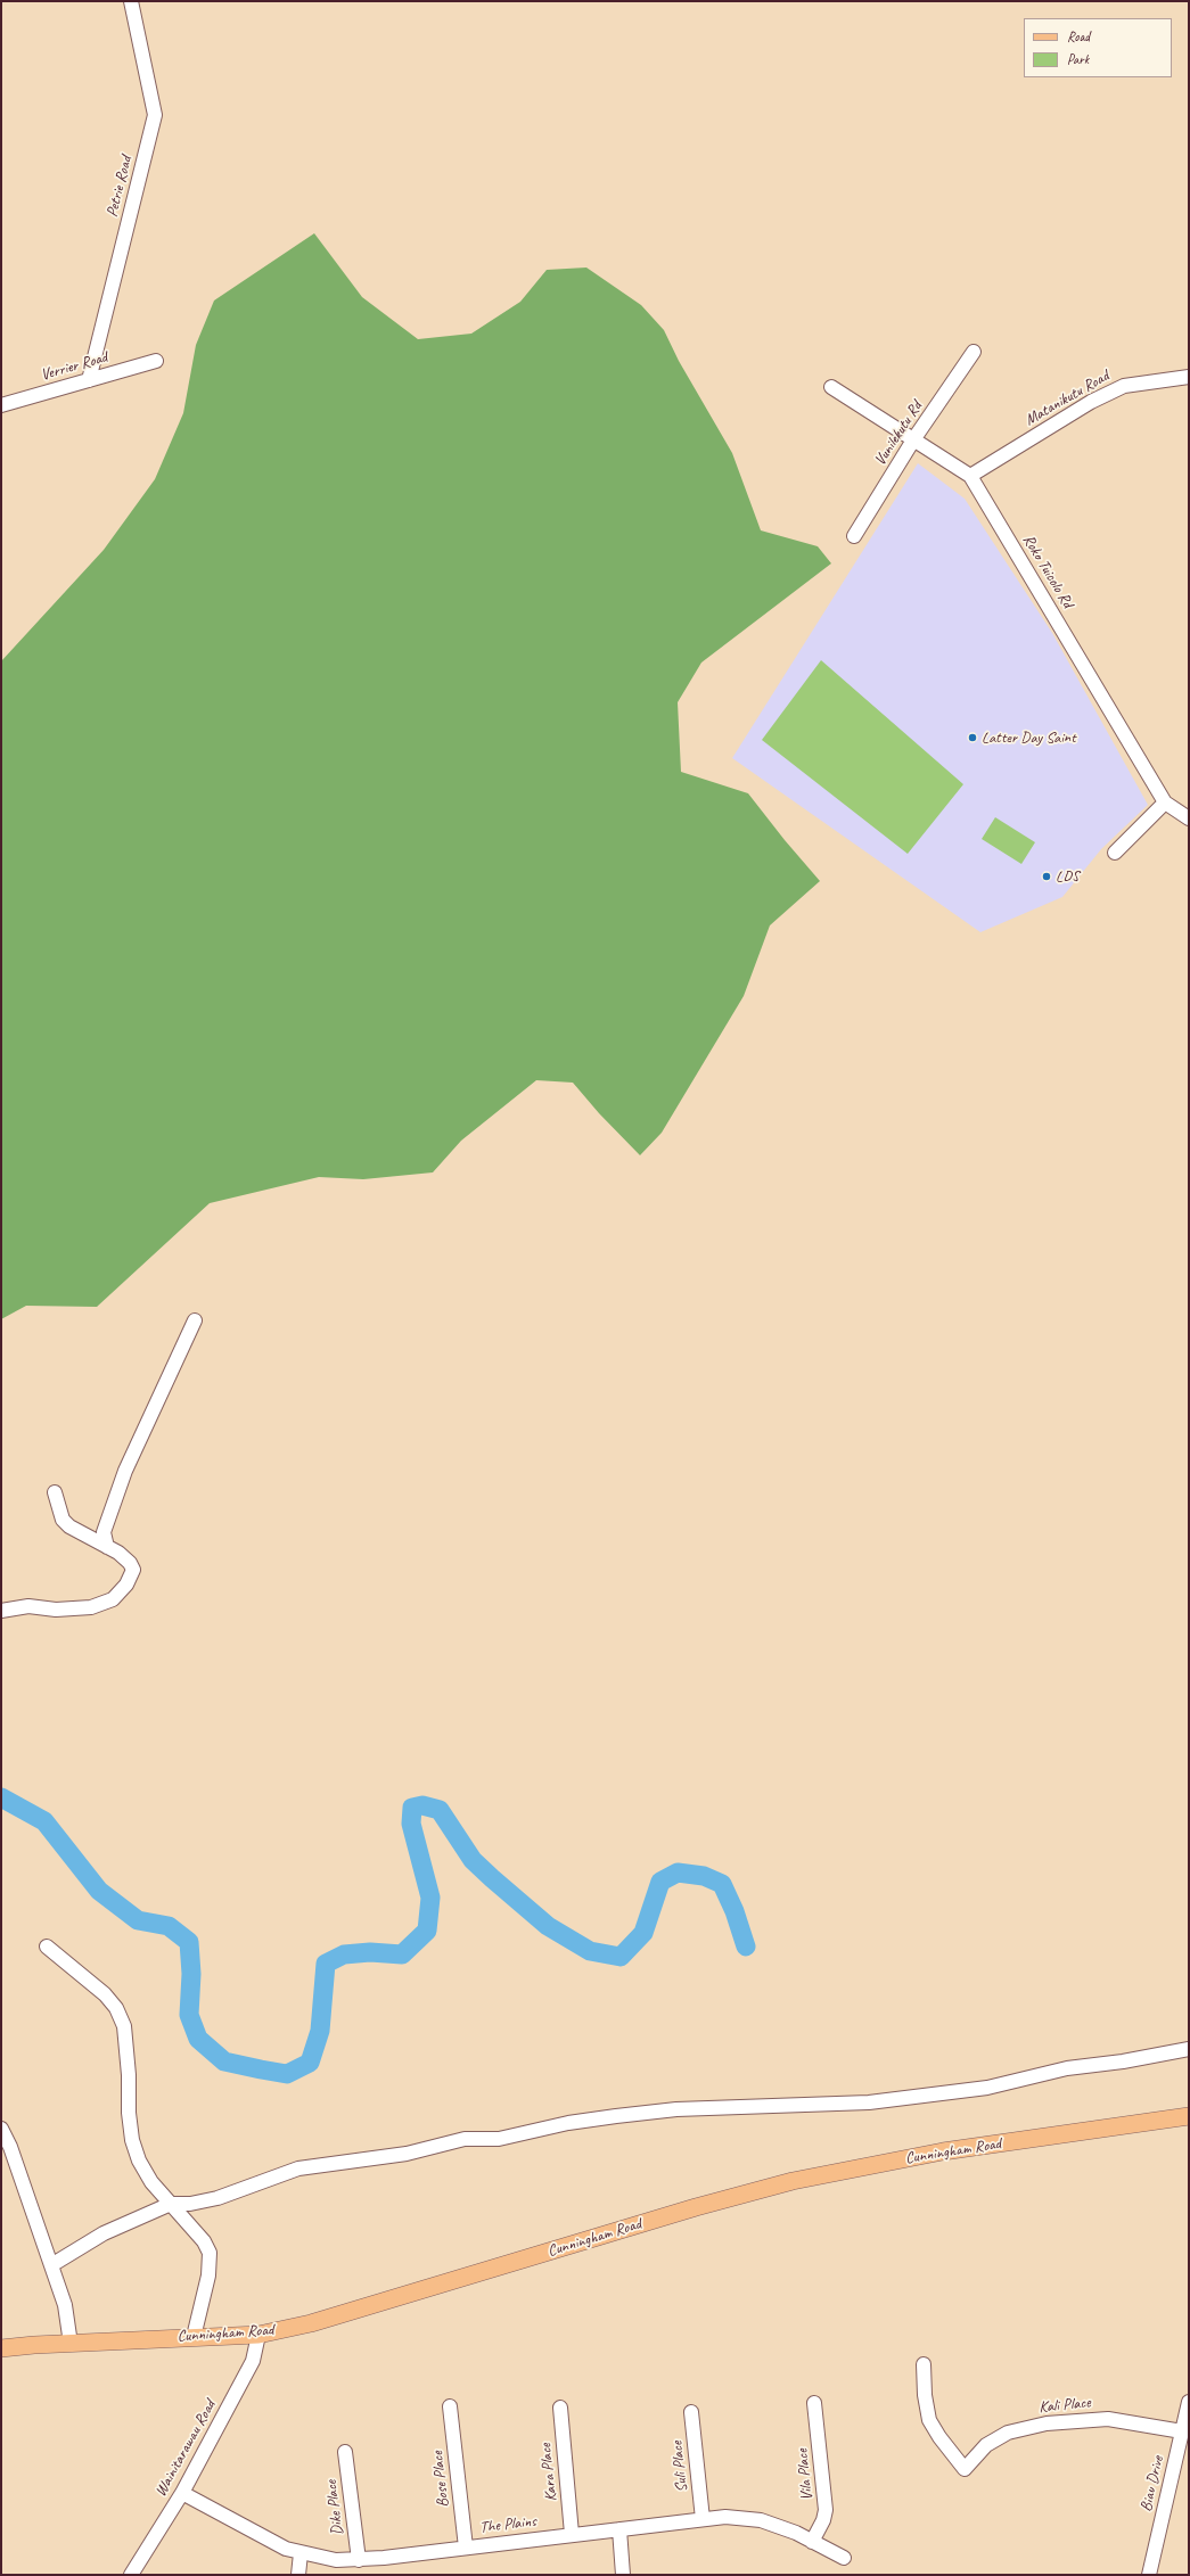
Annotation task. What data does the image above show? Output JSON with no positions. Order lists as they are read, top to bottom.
{
  "streets": {
    "main road": ["Cunningham Road"],
    "street": [
      "Petrie Road",
      "Verrier Road",
      "Matanikutu Road",
      "Vunilekutu Rd",
      "Roko Tuicolo Rd",
      "Kali Place",
      "Wainitarawau Road",
      "Suli Place",
      "Kara Place",
      "Vila Place",
      "Bose Place",
      "Biau Drive",
      "Dike Place",
      "The Plains"
    ]
  },
  "crossings": [
    ["Petrie Road", "Verrier Road"],
    ["Matanikutu Road", "Roko Tuicolo Rd"],
    ["Vunilekutu Rd", "Roko Tuicolo Rd"],
    ["Cunningham Road", "Wainitarawau Road"],
    ["Kali Place", "Biau Drive"],
    ["Wainitarawau Road", "The Plains"],
    ["Suli Place", "The Plains"],
    ["Kara Place", "The Plains"],
    ["Vila Place", "The Plains"],
    ["Bose Place", "The Plains"],
    ["Dike Place", "The Plains"]
  ],
  "places": ["Latter Day Saint", "LDS"],
  "legend": ["Road", "Park"]
}
